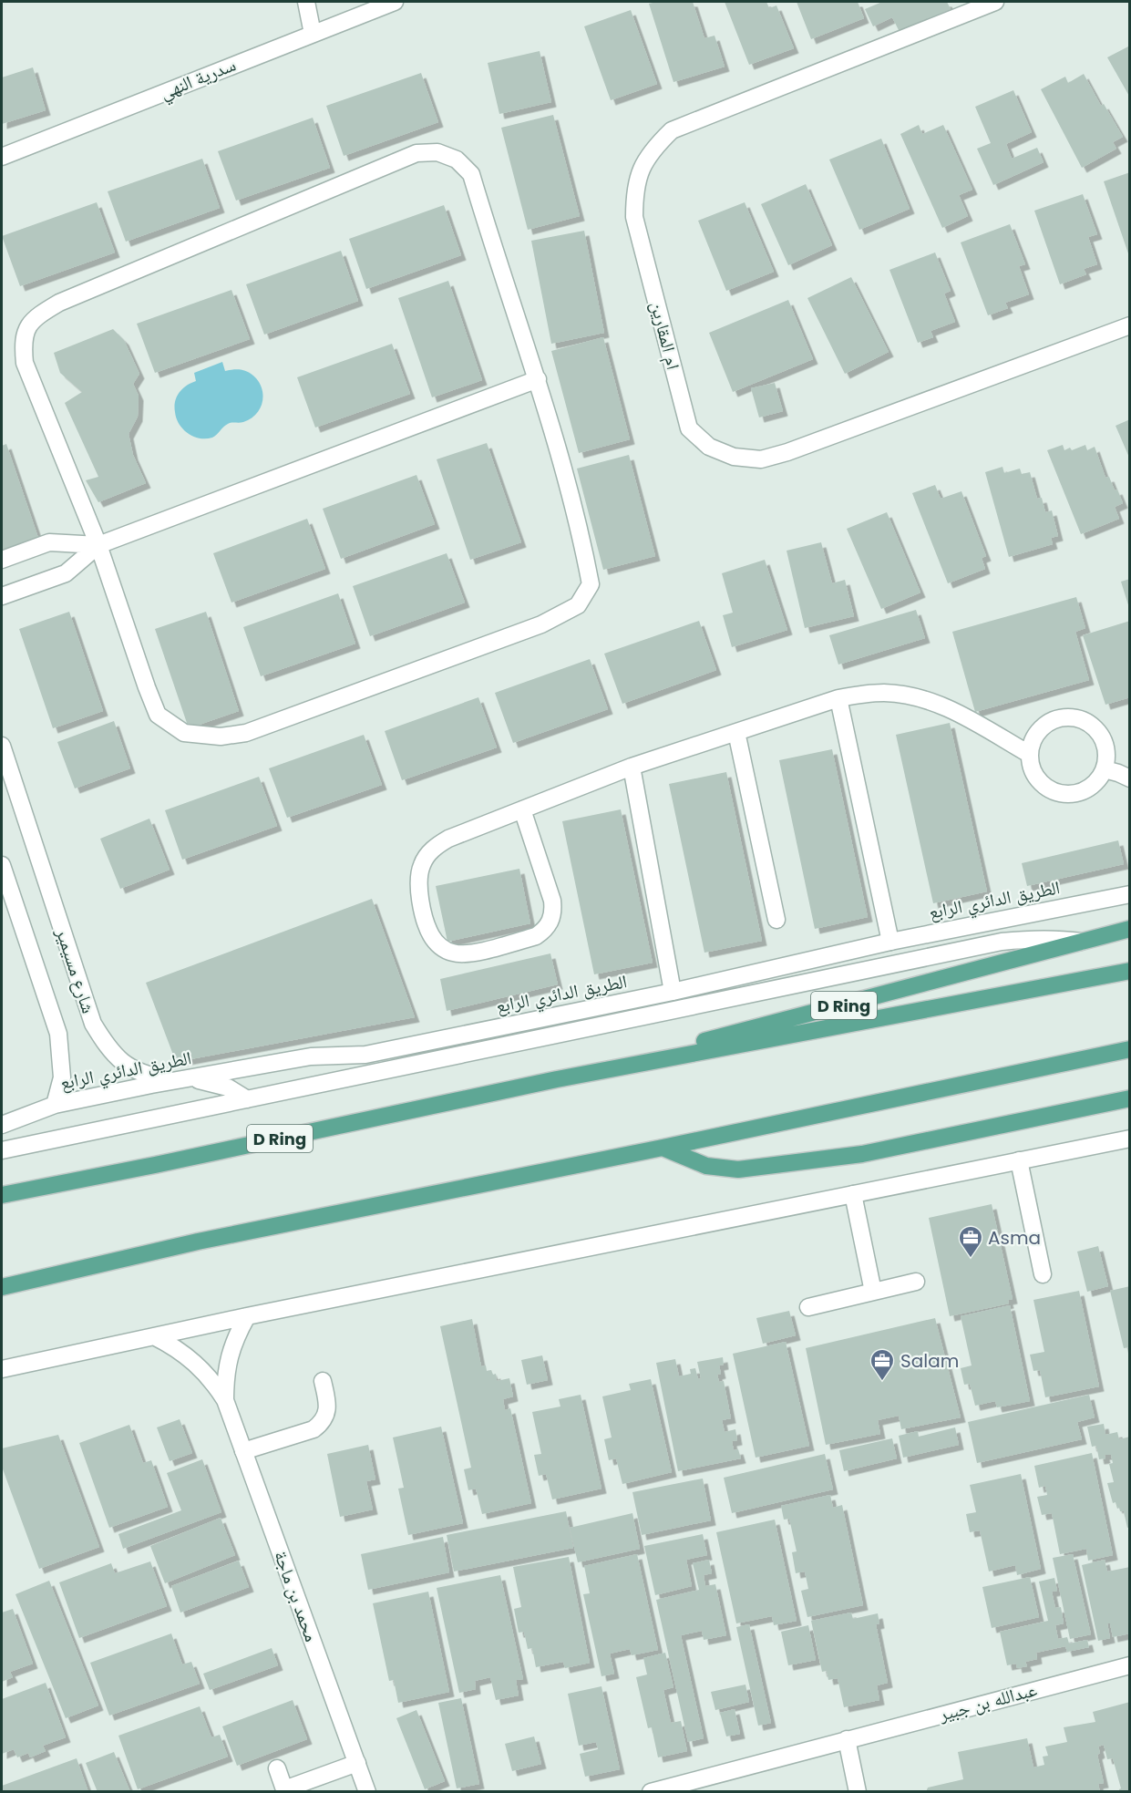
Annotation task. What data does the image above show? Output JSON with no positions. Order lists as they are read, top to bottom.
{
  "streets": {
    "main road": ["D Ring"],
    "street": [
      "سدرية النهي",
      "ام المقارين",
      "الطريق الدائري الرابع",
      "شارع مسيمير",
      "محمد بن ماجة",
      "عبدالله بن جبير"
    ]
  },
  "crossings": [
    ["الطريق الدائري الرابع", "شارع مسيمير"]
  ],
  "places": {
    "office": ["Asma", "Salam"]
  }
}
